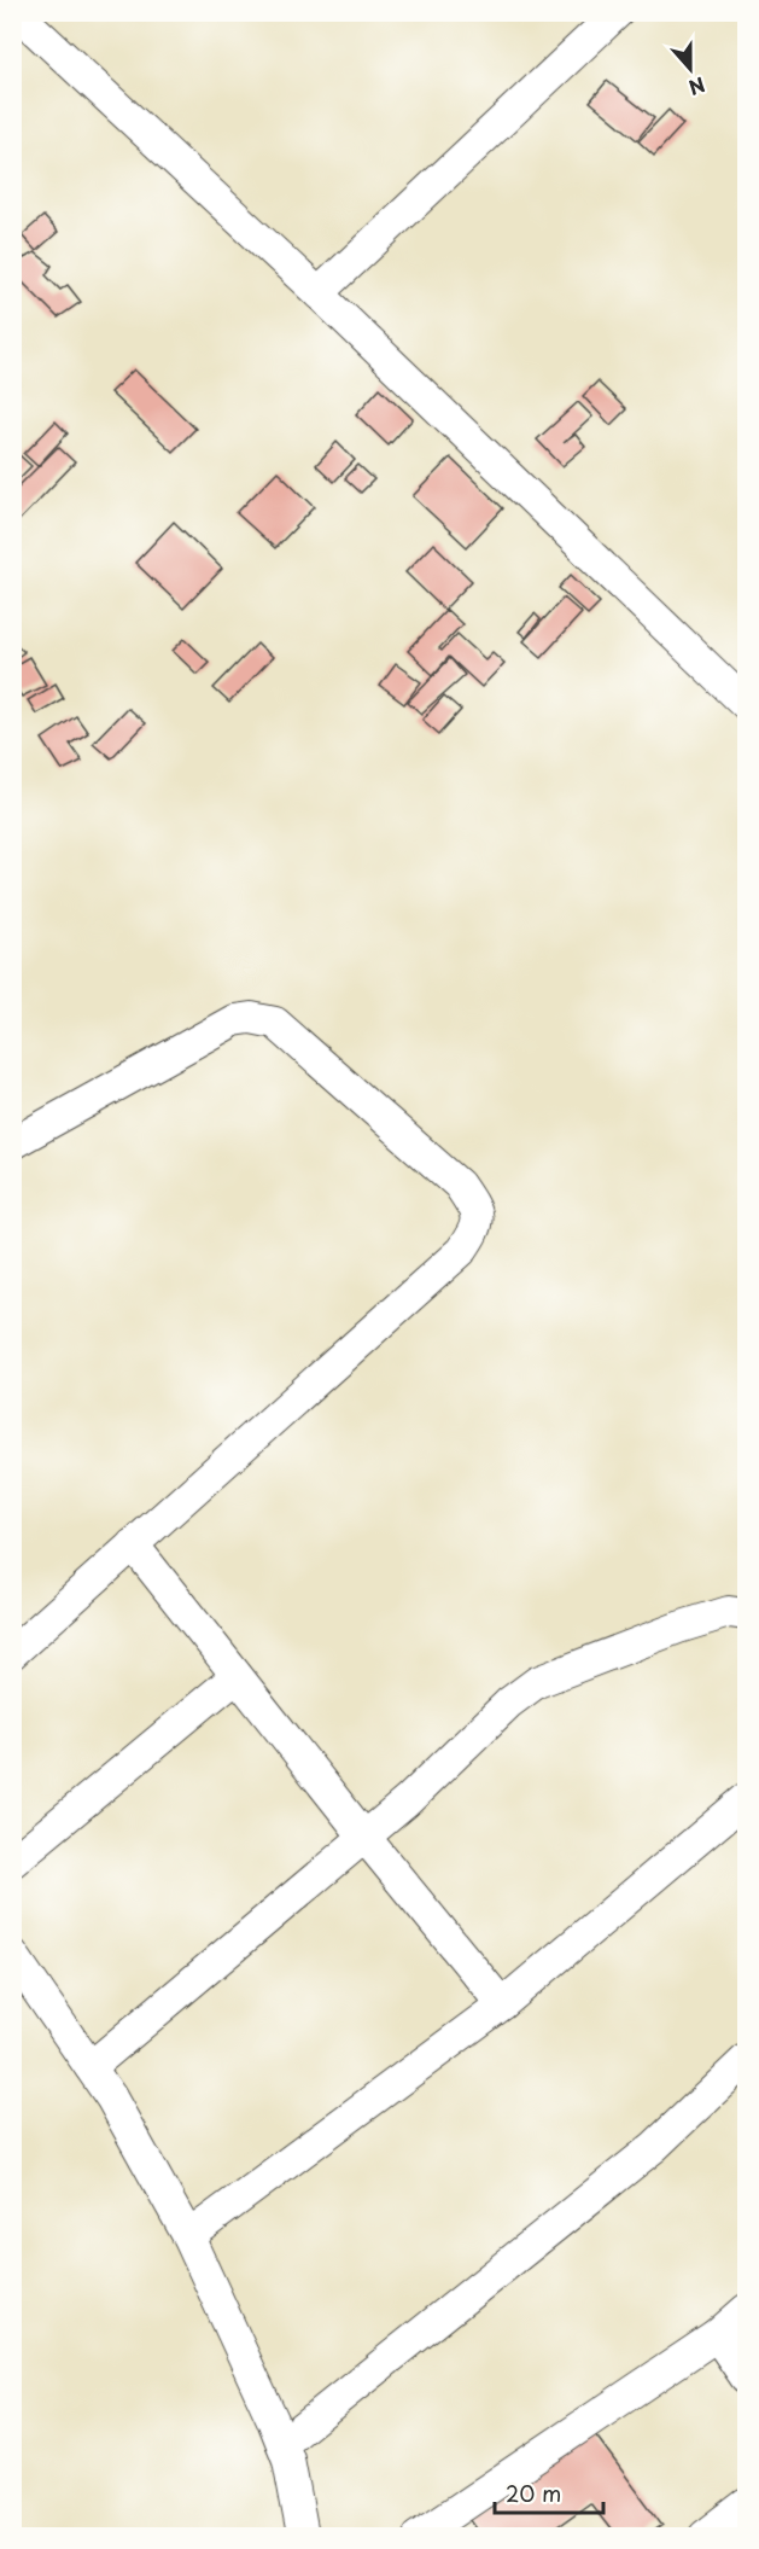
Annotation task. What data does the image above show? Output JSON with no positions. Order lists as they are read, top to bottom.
{
  "scale_bar": "20 m",
  "north": "bottom"
}
